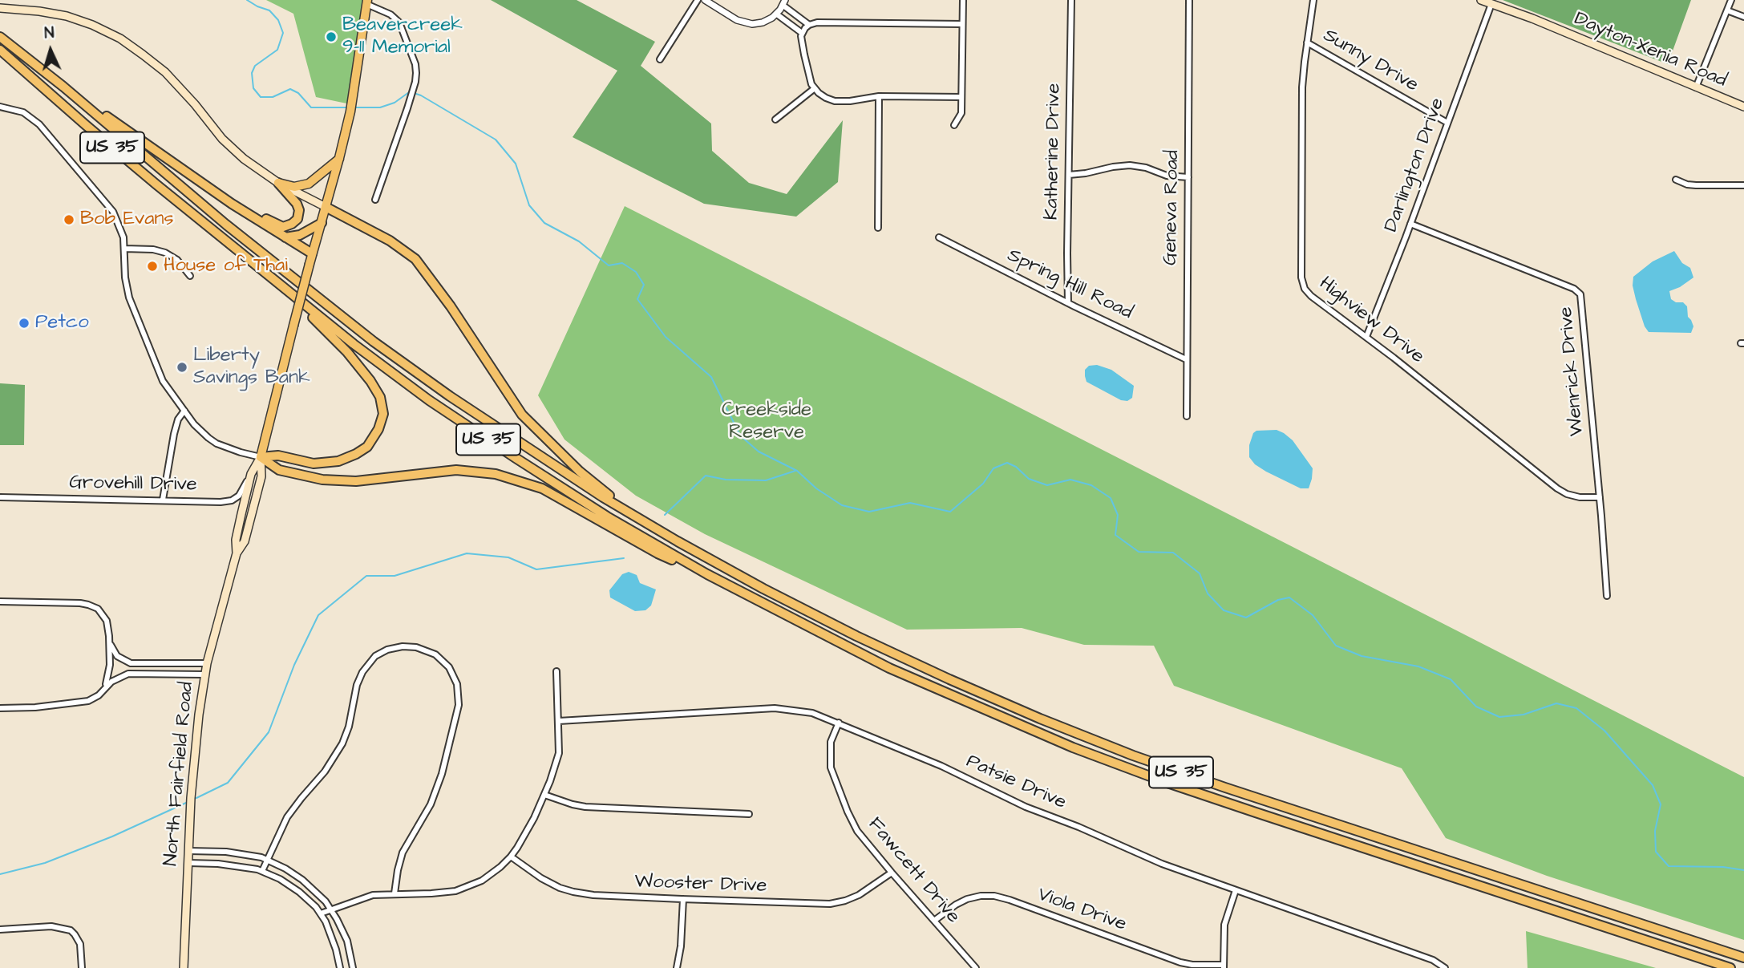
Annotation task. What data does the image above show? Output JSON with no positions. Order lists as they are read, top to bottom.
{
  "streets": {
    "highway": ["US 35"],
    "main road": ["Dayton-Xenia Road", "North Fairfield Road"],
    "street": [
      "Sunny Drive",
      "Katherine Drive",
      "Darlington Drive",
      "Geneva Road",
      "Spring Hill Road",
      "Highview Drive",
      "Wenrick Drive",
      "Grovehill Drive",
      "Patsie Drive",
      "Fawcett Drive",
      "Wooster Drive",
      "Viola Drive"
    ]
  },
  "crossings": [
    ["Dayton-Xenia Road", "Darlington Drive"],
    ["Sunny Drive", "Darlington Drive"],
    ["Sunny Drive", "Highview Drive"],
    ["Katherine Drive", "Spring Hill Road"],
    ["Darlington Drive", "Highview Drive"],
    ["Darlington Drive", "Wenrick Drive"],
    ["Geneva Road", "Spring Hill Road"],
    ["Highview Drive", "Wenrick Drive"],
    ["Grovehill Drive", "North Fairfield Road"],
    ["Patsie Drive", "Fawcett Drive"],
    ["Fawcett Drive", "Wooster Drive"],
    ["Fawcett Drive", "Viola Drive"]
  ],
  "parks": ["Creekside Reserve"],
  "places": [
    "Beavercreek 9-11 Memorial",
    "Bob Evans",
    "House of Thai",
    "Petco",
    "Liberty Savings Bank"
  ],
  "north": "top"
}
